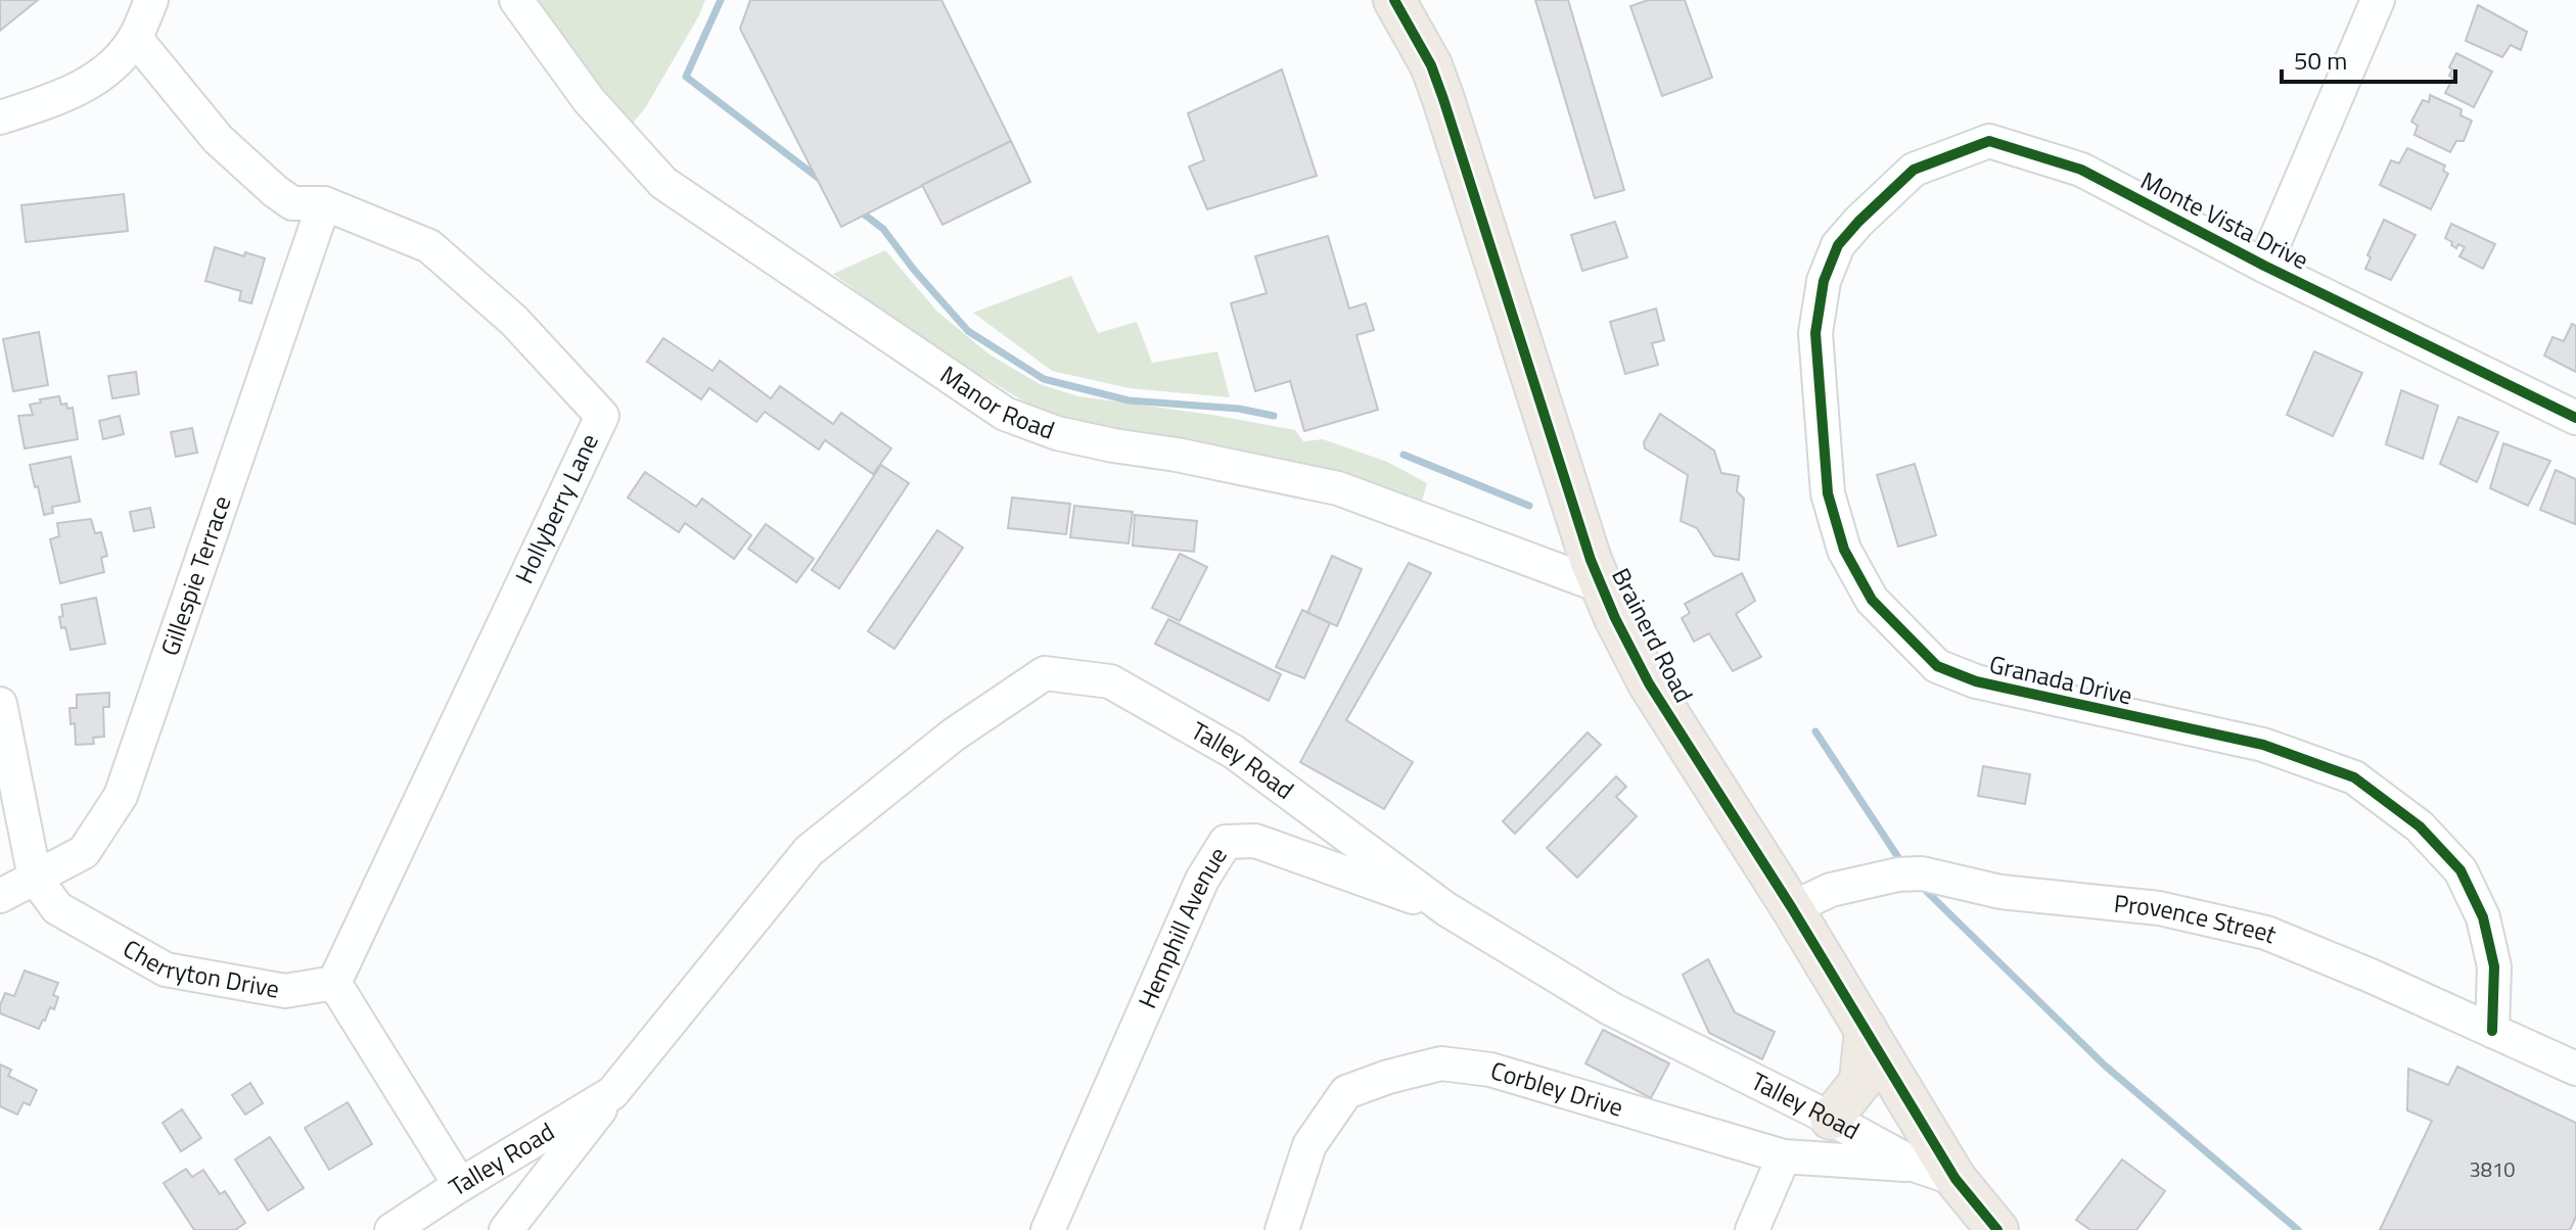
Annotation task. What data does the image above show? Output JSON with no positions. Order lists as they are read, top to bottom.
{
  "streets": {
    "main road": ["Brainerd Road"],
    "street": [
      "Monte Vista Drive",
      "Manor Road",
      "Hollyberry Lane",
      "Gillespie Terrace",
      "Granada Drive",
      "Talley Road",
      "Provence Street",
      "Hemphill Avenue",
      "Cherryton Drive",
      "Corbley Drive"
    ]
  },
  "crossings": [
    ["Monte Vista Drive", "Granada Drive"],
    ["Manor Road", "Brainerd Road"],
    ["Hollyberry Lane", "Gillespie Terrace"],
    ["Hollyberry Lane", "Cherryton Drive"],
    ["Gillespie Terrace", "Cherryton Drive"],
    ["Brainerd Road", "Talley Road"],
    ["Brainerd Road", "Provence Street"],
    ["Granada Drive", "Provence Street"],
    ["Talley Road", "Hemphill Avenue"],
    ["Talley Road", "Corbley Drive"]
  ],
  "house_numbers": ["3810"],
  "scale_bar": "50 m"
}
